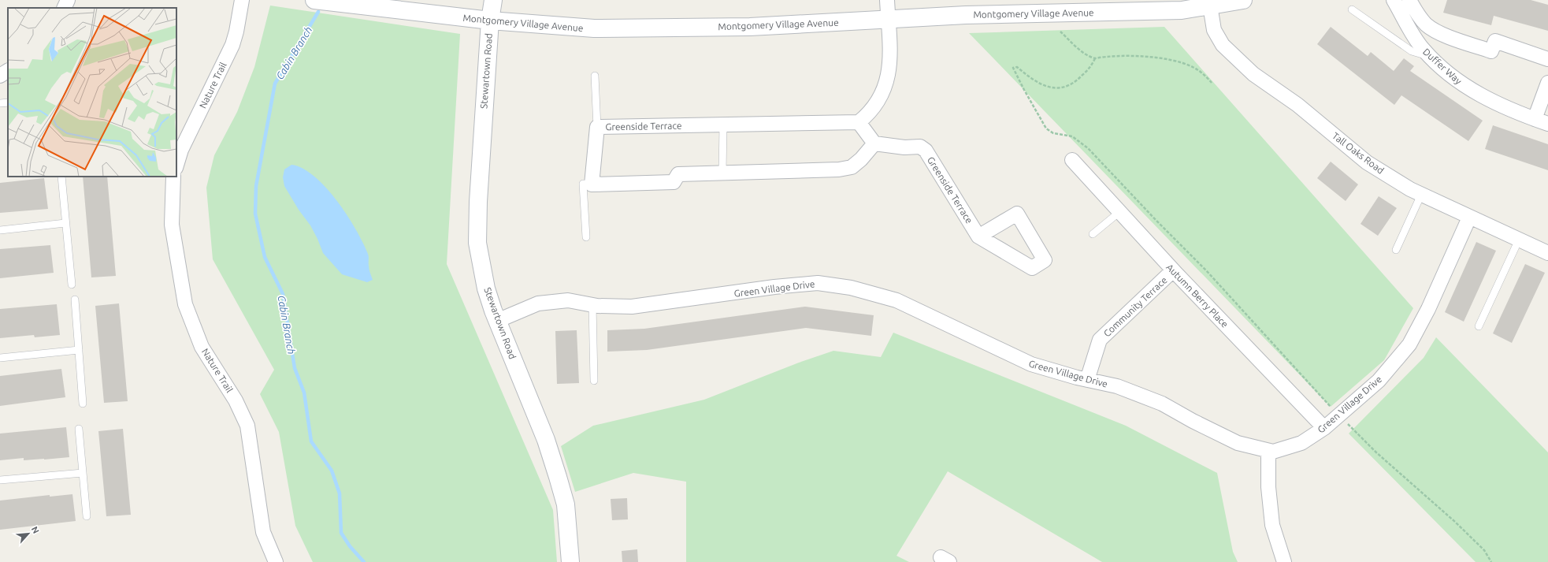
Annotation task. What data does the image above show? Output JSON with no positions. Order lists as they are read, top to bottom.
{
  "streets": {
    "main road": ["Montgomery Village Avenue", "Stewartown Road"],
    "street": [
      "Duffer Way",
      "Nature Trail",
      "Greenside Terrace",
      "Tall Oaks Road",
      "Green Village Drive",
      "Autumn Berry Place",
      "Community Terrace"
    ]
  },
  "crossings": [
    ["Montgomery Village Avenue", "Stewartown Road"],
    ["Montgomery Village Avenue", "Tall Oaks Road"],
    ["Stewartown Road", "Green Village Drive"],
    ["Tall Oaks Road", "Green Village Drive"],
    ["Green Village Drive", "Autumn Berry Place"],
    ["Green Village Drive", "Community Terrace"],
    ["Autumn Berry Place", "Community Terrace"]
  ],
  "water": ["Cabin Branch"],
  "north": "top right"
}
